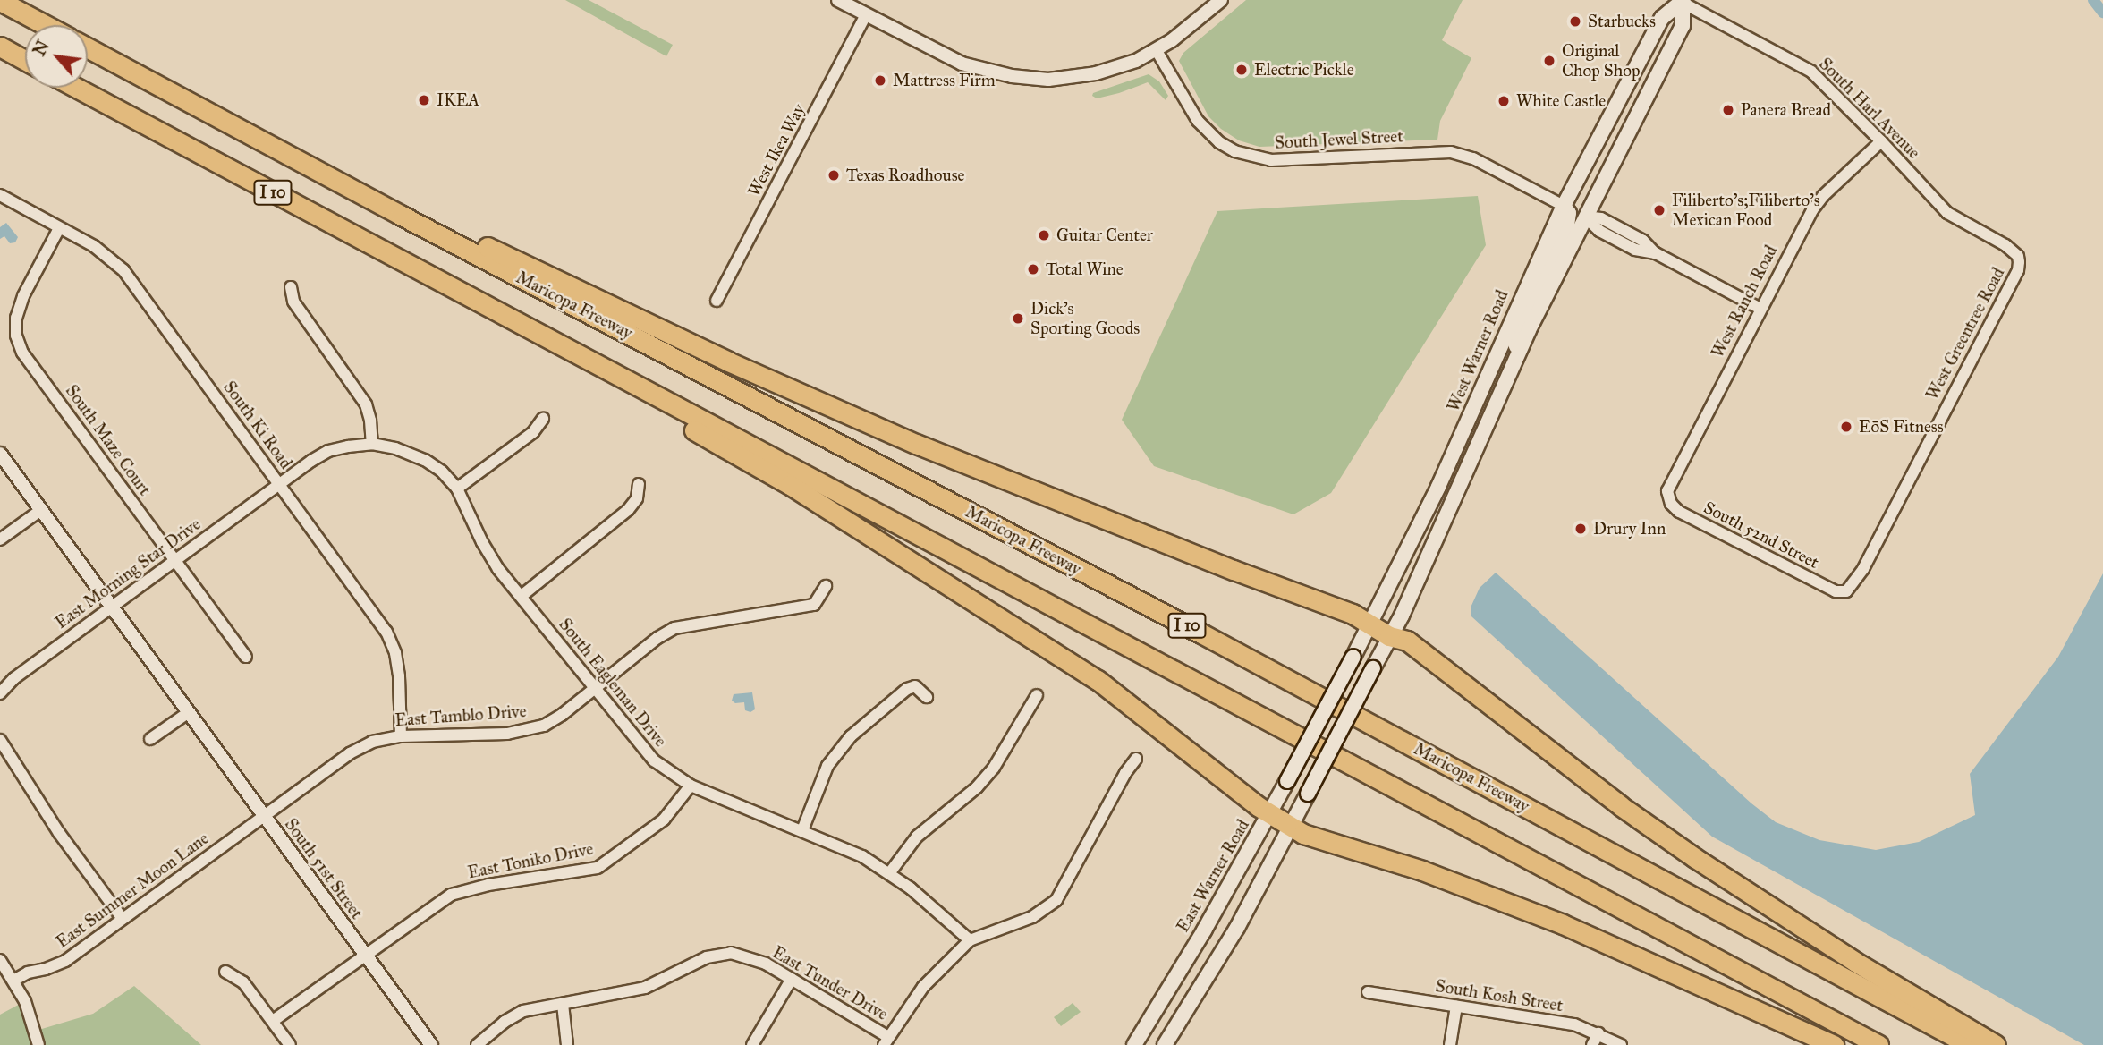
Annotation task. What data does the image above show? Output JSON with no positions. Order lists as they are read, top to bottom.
{
  "streets": {
    "highway": ["I 10", "Maricopa Freeway"],
    "main road": ["West Warner Road", "East Warner Road"],
    "street": [
      "South Harl Avenue",
      "South Jewel Street",
      "West Ikea Way",
      "West Ranch Road",
      "West Greentree Road",
      "South Ki Road",
      "South Maze Court",
      "South 52nd Street",
      "East Morning Star Drive",
      "South Eagleman Drive",
      "East Tamblo Drive",
      "East Toniko Drive",
      "South 51st Street",
      "East Summer Moon Lane",
      "East Tunder Drive",
      "South Kosh Street"
    ]
  },
  "crossings": [
    ["South Harl Avenue", "West Ranch Road"],
    ["South Harl Avenue", "West Greentree Road"],
    ["South Harl Avenue", "West Warner Road"],
    ["South Jewel Street", "West Warner Road"],
    ["West Ranch Road", "South 52nd Street"],
    ["West Greentree Road", "South 52nd Street"],
    ["West Warner Road", "East Warner Road"],
    ["South Ki Road", "South Maze Court"],
    ["South Ki Road", "East Morning Star Drive"],
    ["South Ki Road", "South Eagleman Drive"],
    ["South Ki Road", "East Tamblo Drive"],
    ["South Maze Court", "East Morning Star Drive"],
    ["East Morning Star Drive", "South Eagleman Drive"],
    ["East Morning Star Drive", "South 51st Street"],
    ["South Eagleman Drive", "East Tamblo Drive"],
    ["South Eagleman Drive", "East Toniko Drive"],
    ["East Tamblo Drive", "South 51st Street"],
    ["East Tamblo Drive", "East Summer Moon Lane"],
    ["East Toniko Drive", "South 51st Street"],
    ["South 51st Street", "East Summer Moon Lane"]
  ],
  "places": [
    "Starbucks",
    "Original Chop Shop",
    "Electric Pickle",
    "Mattress Firm",
    "IKEA",
    "White Castle",
    "Panera Bread",
    "Texas Roadhouse",
    "Filiberto's;Filiberto's Mexican Food",
    "Guitar Center",
    "Total Wine",
    "Dick's Sporting Goods",
    "EōS Fitness",
    "Drury Inn"
  ],
  "north": "top left"
}
